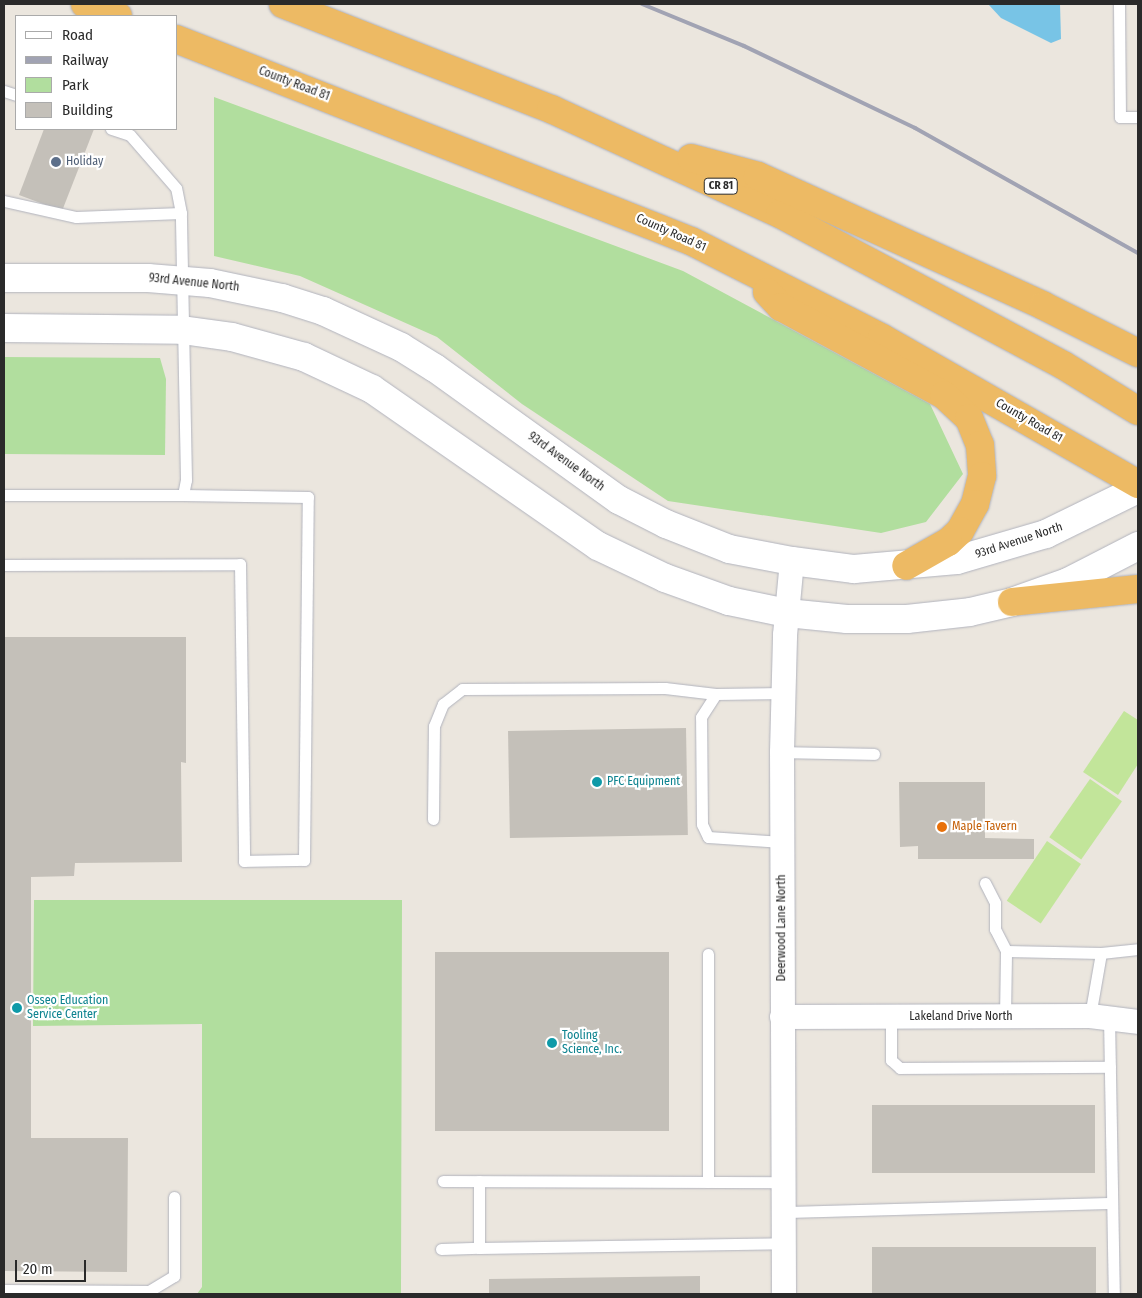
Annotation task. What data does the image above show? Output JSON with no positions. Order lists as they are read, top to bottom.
{
  "streets": {
    "highway": ["County Road 81", "CR 81"],
    "street": ["93rd Avenue North", "Deerwood Lane North", "Lakeland Drive North"]
  },
  "crossings": [
    ["93rd Avenue North", "Deerwood Lane North"],
    ["Deerwood Lane North", "Lakeland Drive North"]
  ],
  "places": [
    "Holiday",
    "PFC Equipment",
    "Maple Tavern",
    "Osseo Education Service Center",
    "Tooling Science, Inc."
  ],
  "legend": [
    "Road",
    "Railway",
    "Park",
    "Building"
  ],
  "scale_bar": "20 m"
}
